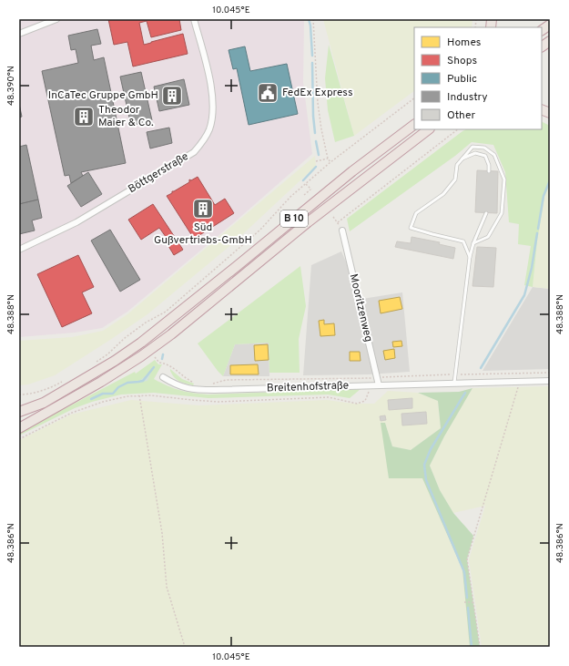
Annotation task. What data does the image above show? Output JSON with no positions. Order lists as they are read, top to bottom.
{
  "streets": {
    "highway": ["B 10"],
    "street": ["Böttgerstraße", "Mooritzenweg", "Breitenhofstraße"]
  },
  "crossings": [
    ["Mooritzenweg", "Breitenhofstraße"]
  ],
  "places": {
    "public building": ["FedEx Express"],
    "building": ["InCaTec Gruppe GmbH", "Theodor Maier & Co.", "Süd Gußvertriebs-GmbH"]
  },
  "legend": [
    "Homes",
    "Shops",
    "Public",
    "Industry",
    "Other"
  ],
  "coordinates": [
    "10.045°E",
    "48.390°N",
    "48.388°N",
    "48.386°N"
  ]
}
